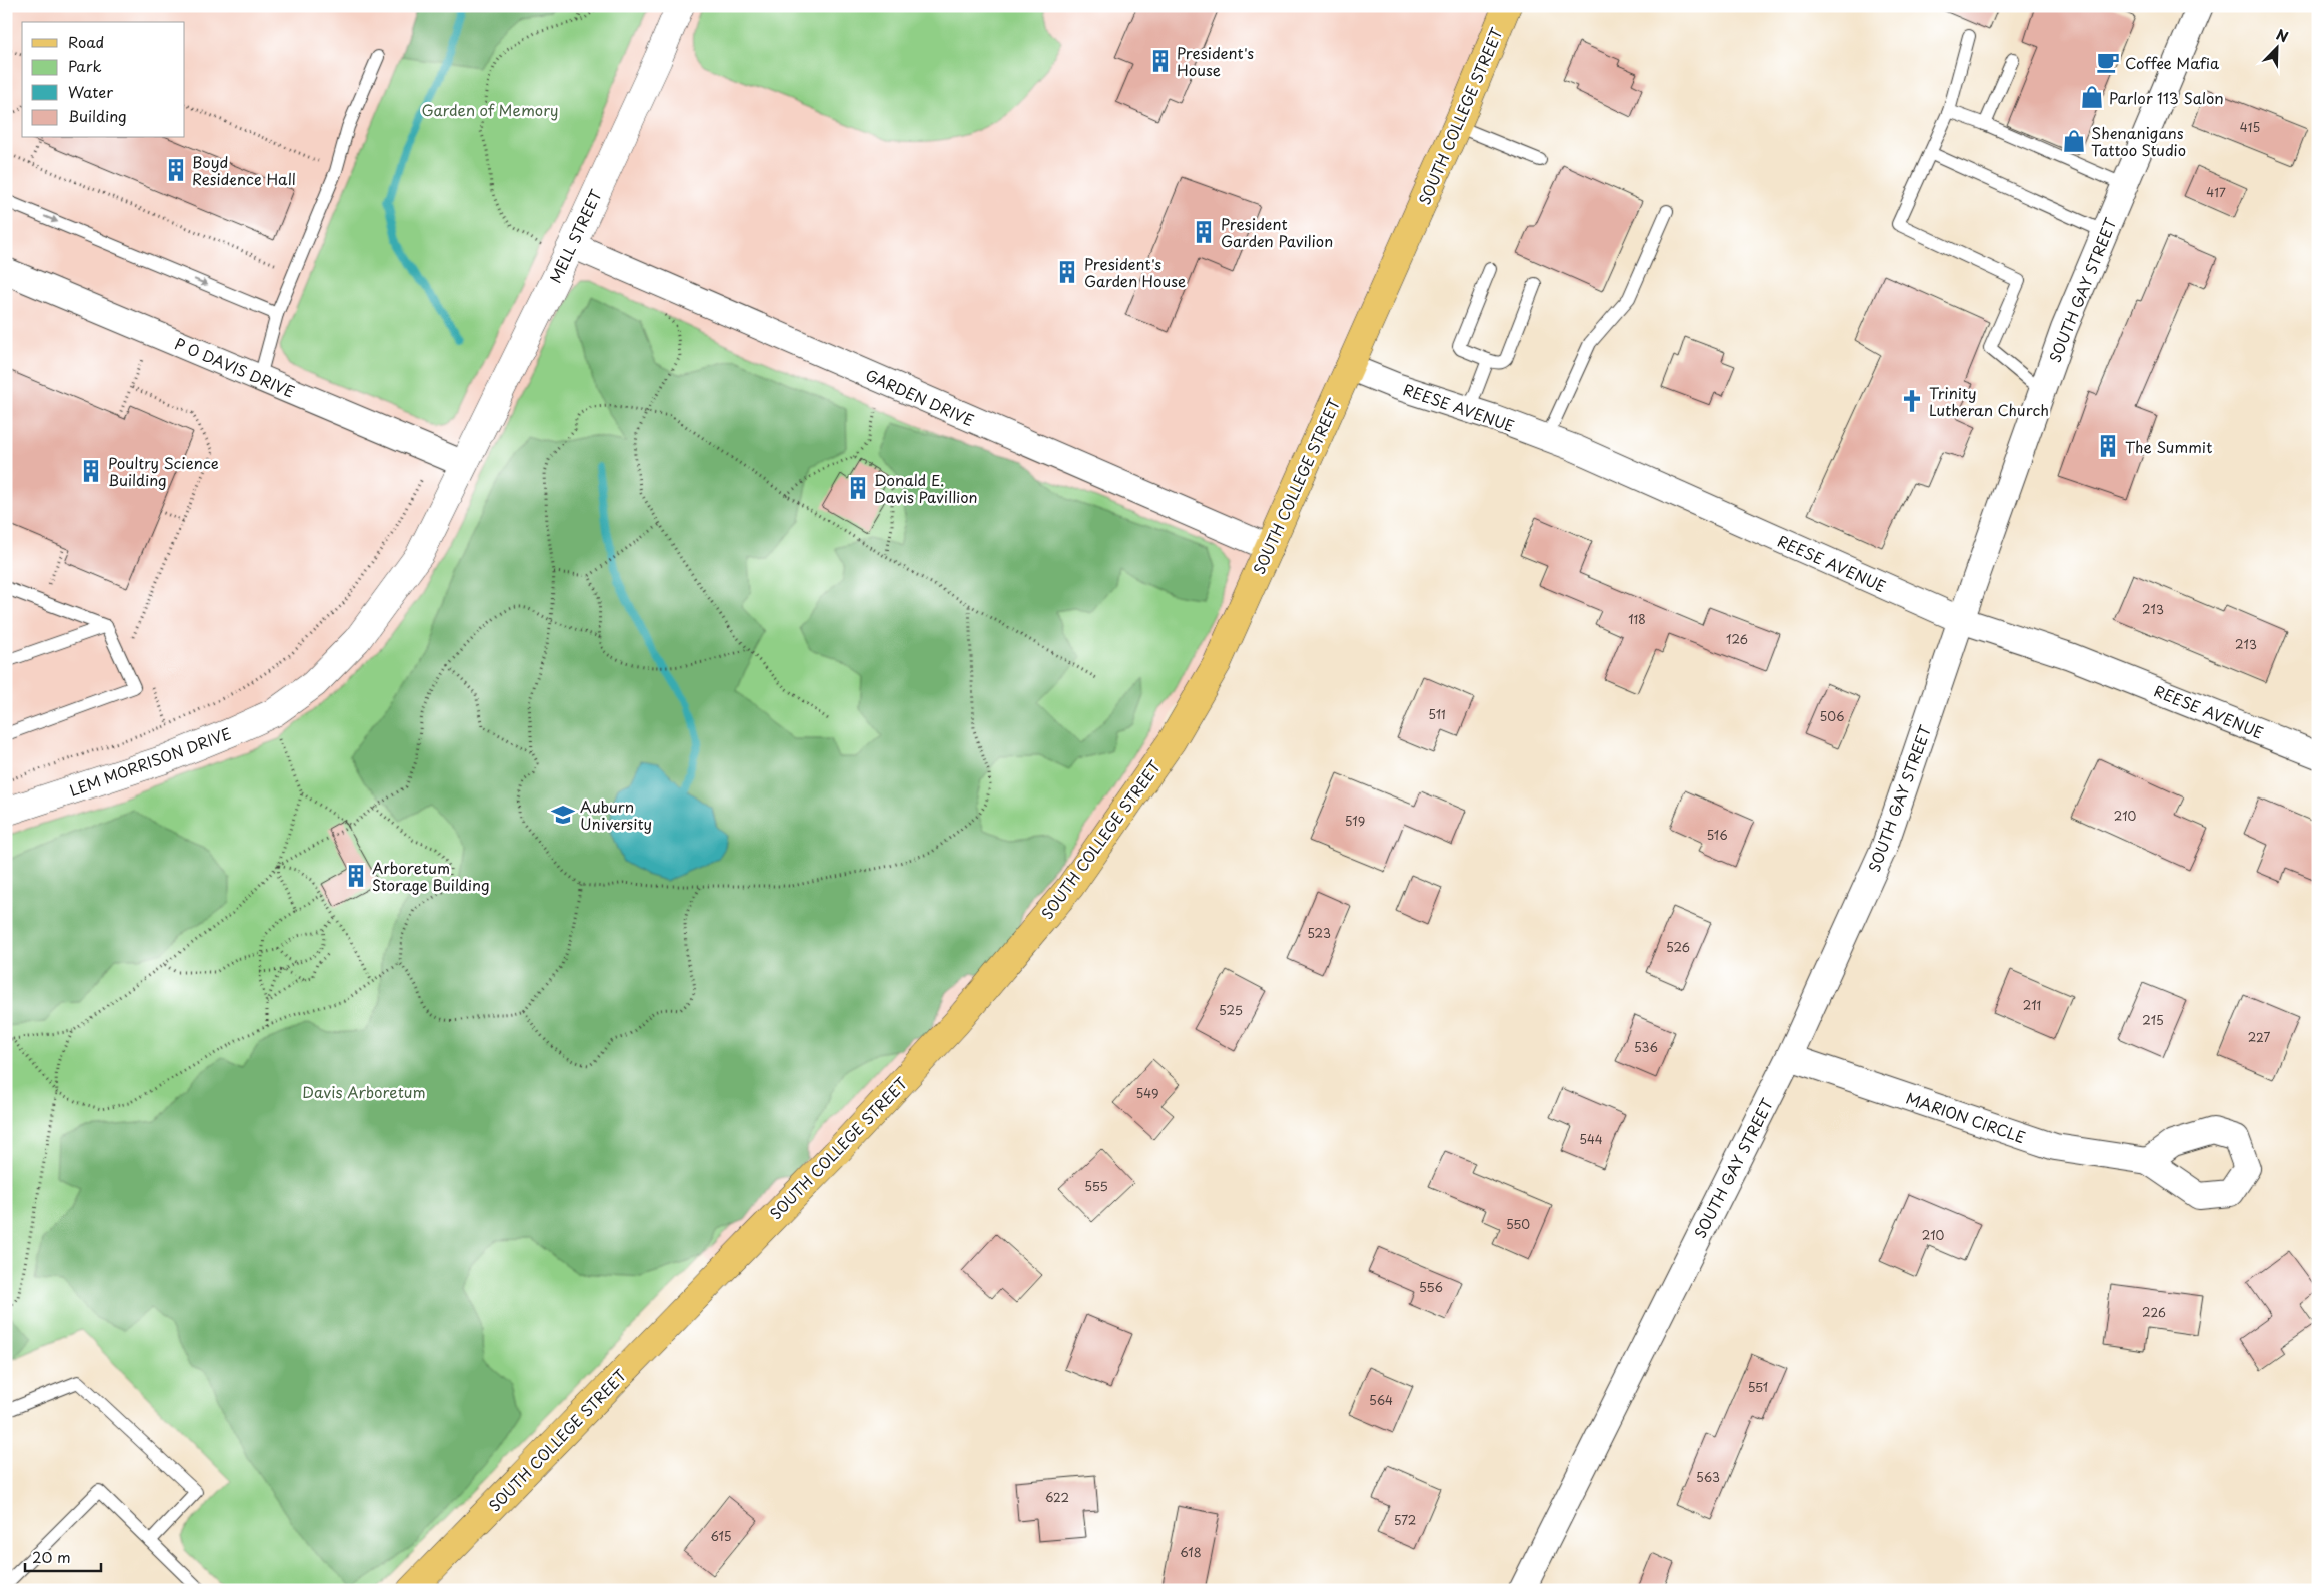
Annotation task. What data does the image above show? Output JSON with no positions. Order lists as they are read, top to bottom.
{
  "streets": {
    "main road": ["SOUTH COLLEGE STREET"],
    "street": [
      "MELL STREET",
      "SOUTH GAY STREET",
      "P O DAVIS DRIVE",
      "GARDEN DRIVE",
      "REESE AVENUE",
      "LEM MORRISON DRIVE",
      "MARION CIRCLE"
    ]
  },
  "crossings": [
    ["SOUTH COLLEGE STREET", "GARDEN DRIVE"],
    ["SOUTH COLLEGE STREET", "REESE AVENUE"],
    ["MELL STREET", "P O DAVIS DRIVE"],
    ["MELL STREET", "GARDEN DRIVE"],
    ["MELL STREET", "LEM MORRISON DRIVE"],
    ["SOUTH GAY STREET", "REESE AVENUE"],
    ["SOUTH GAY STREET", "MARION CIRCLE"],
    ["P O DAVIS DRIVE", "LEM MORRISON DRIVE"]
  ],
  "parks": ["Garden of Memory", "Davis Arboretum"],
  "places": {
    "building": [
      "President's House",
      "Boyd Residence Hall",
      "President Garden Pavilion",
      "President's Garden House",
      "The Summit",
      "Poultry Science Building",
      "Donald E. Davis Pavillion",
      "Arboretum Storage Building"
    ],
    "cafe": ["Coffee Mafia"],
    "shop": ["Parlor 113 Salon", "Shenanigans Tattoo Studio"],
    "church": ["Trinity Lutheran Church"],
    "school or university": ["Auburn University"]
  },
  "house_numbers": [
    "415",
    "417",
    "213",
    "118",
    "126",
    "213",
    "511",
    "506",
    "210",
    "519",
    "516",
    "523",
    "526",
    "211",
    "525",
    "215",
    "227",
    "536",
    "549",
    "544",
    "555",
    "550",
    "210",
    "556",
    "226",
    "551",
    "564",
    "563",
    "622",
    "572",
    "615",
    "618"
  ],
  "legend": [
    "Road",
    "Park",
    "Water",
    "Building"
  ],
  "scale_bar": "20 m",
  "north": "top right"
}
